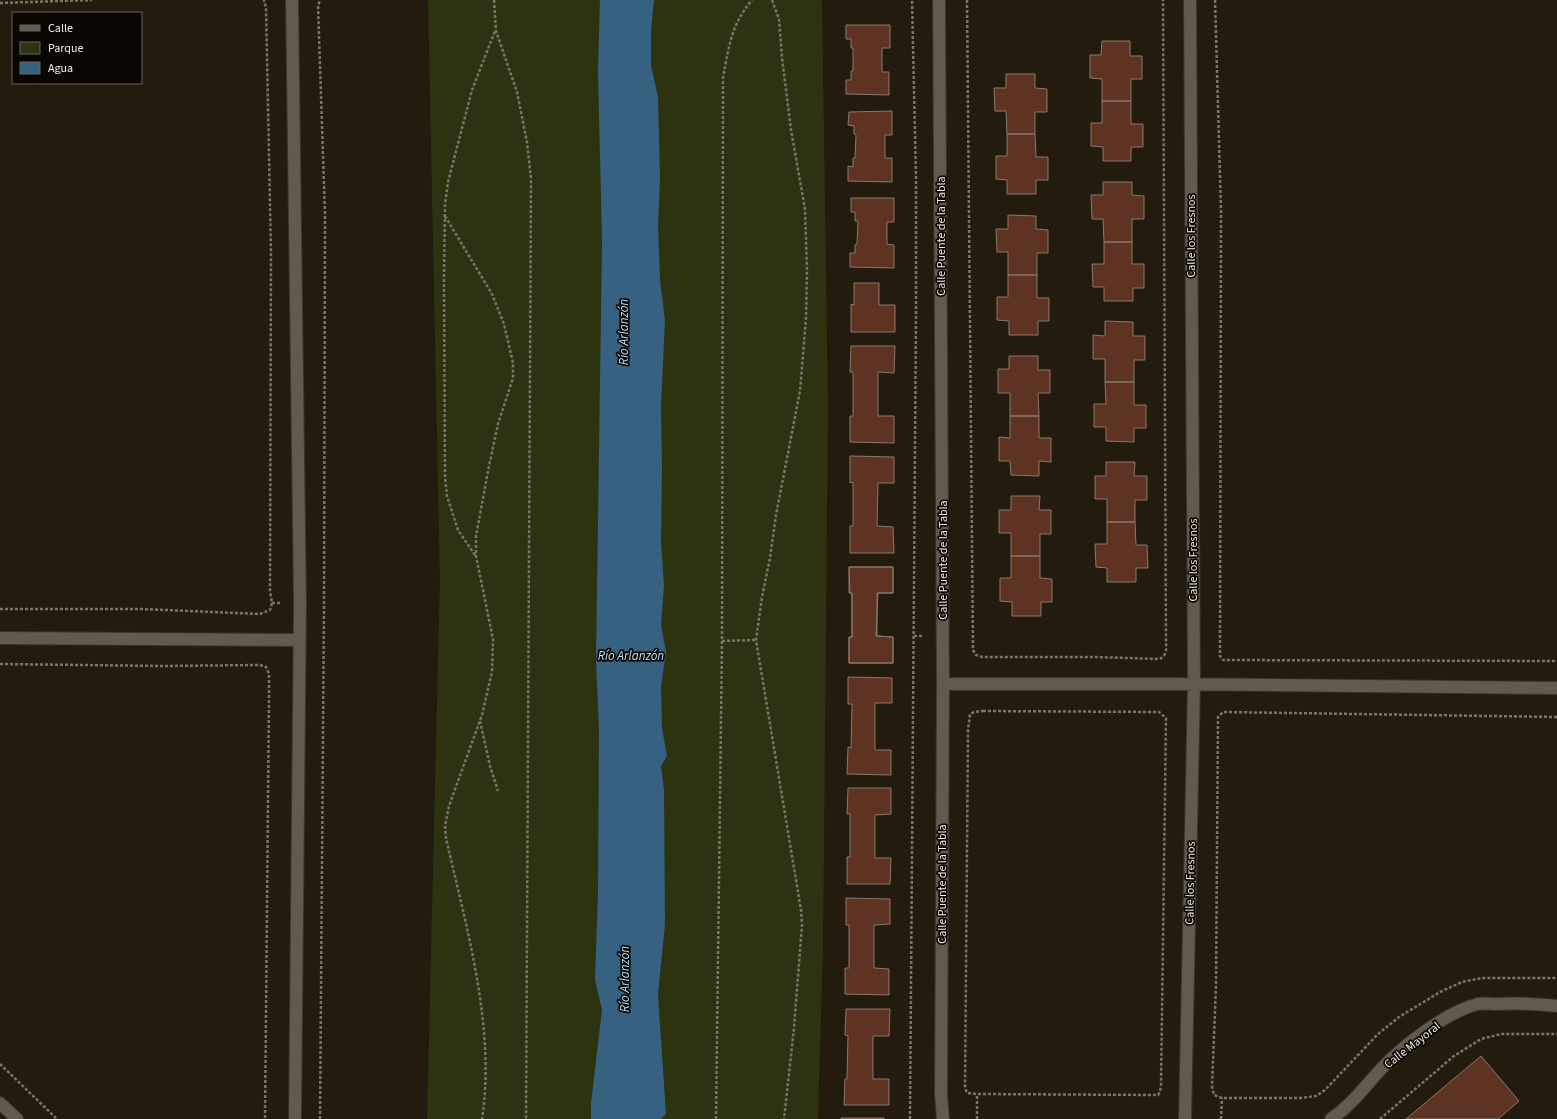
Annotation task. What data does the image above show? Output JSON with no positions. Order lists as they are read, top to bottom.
{
  "streets": {
    "street": ["Calle Puente de la Tabla", "Calle los Fresnos", "Calle Mayoral"]
  },
  "water": ["Río Arlanzón"],
  "legend": ["Calle", "Parque", "Agua"]
}
